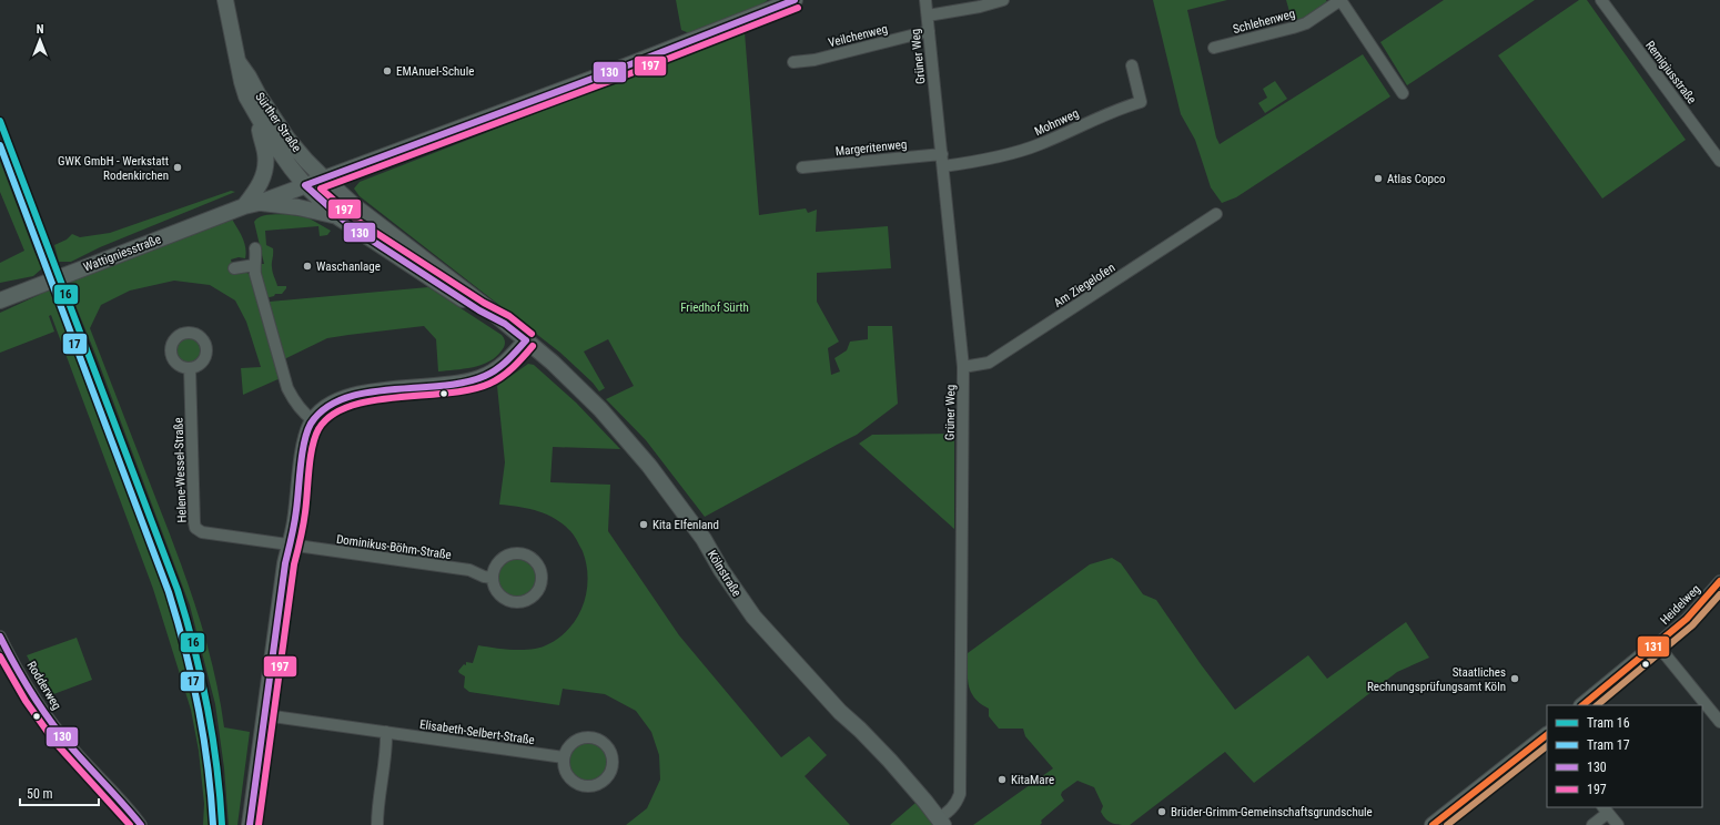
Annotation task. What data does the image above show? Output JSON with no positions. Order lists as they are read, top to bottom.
{
  "streets": {
    "street": [
      "Schlehenweg",
      "Veilchenweg",
      "Grüner Weg",
      "Remigiusstraße",
      "Sürther Straße",
      "Mohnweg",
      "Margeritenweg",
      "Wattigniesstraße",
      "Am Ziegelofen",
      "Helene-Wessel-Straße",
      "Dominikus-Böhm-Straße",
      "Kölnstraße",
      "Heidelweg",
      "Rodderweg",
      "Elisabeth-Selbert-Straße"
    ]
  },
  "crossings": [
    ["Veilchenweg", "Grüner Weg"],
    ["Grüner Weg", "Mohnweg"],
    ["Grüner Weg", "Margeritenweg"],
    ["Grüner Weg", "Am Ziegelofen"],
    ["Grüner Weg", "Kölnstraße"],
    ["Sürther Straße", "Wattigniesstraße"],
    ["Sürther Straße", "Kölnstraße"],
    ["Wattigniesstraße", "Kölnstraße"],
    ["Helene-Wessel-Straße", "Dominikus-Böhm-Straße"]
  ],
  "parks": ["Friedhof Sürth"],
  "places": [
    "EMAnuel-Schule",
    "GWK GmbH - Werkstatt Rodenkirchen",
    "Atlas Copco",
    "Waschanlage",
    "Kita Elfenland",
    "Staatliches Rechnungsprüfungsamt Köln",
    "KitaMare",
    "Brüder-Grimm-Gemeinschaftsgrundschule"
  ],
  "lines": [
    "transit line 130",
    "transit line 197",
    "tram line 16",
    "tram line 17",
    "transit line 131"
  ],
  "legend": [
    "Tram 16",
    "Tram 17",
    "130",
    "197"
  ],
  "scale_bar": "50 m",
  "north": "top"
}
